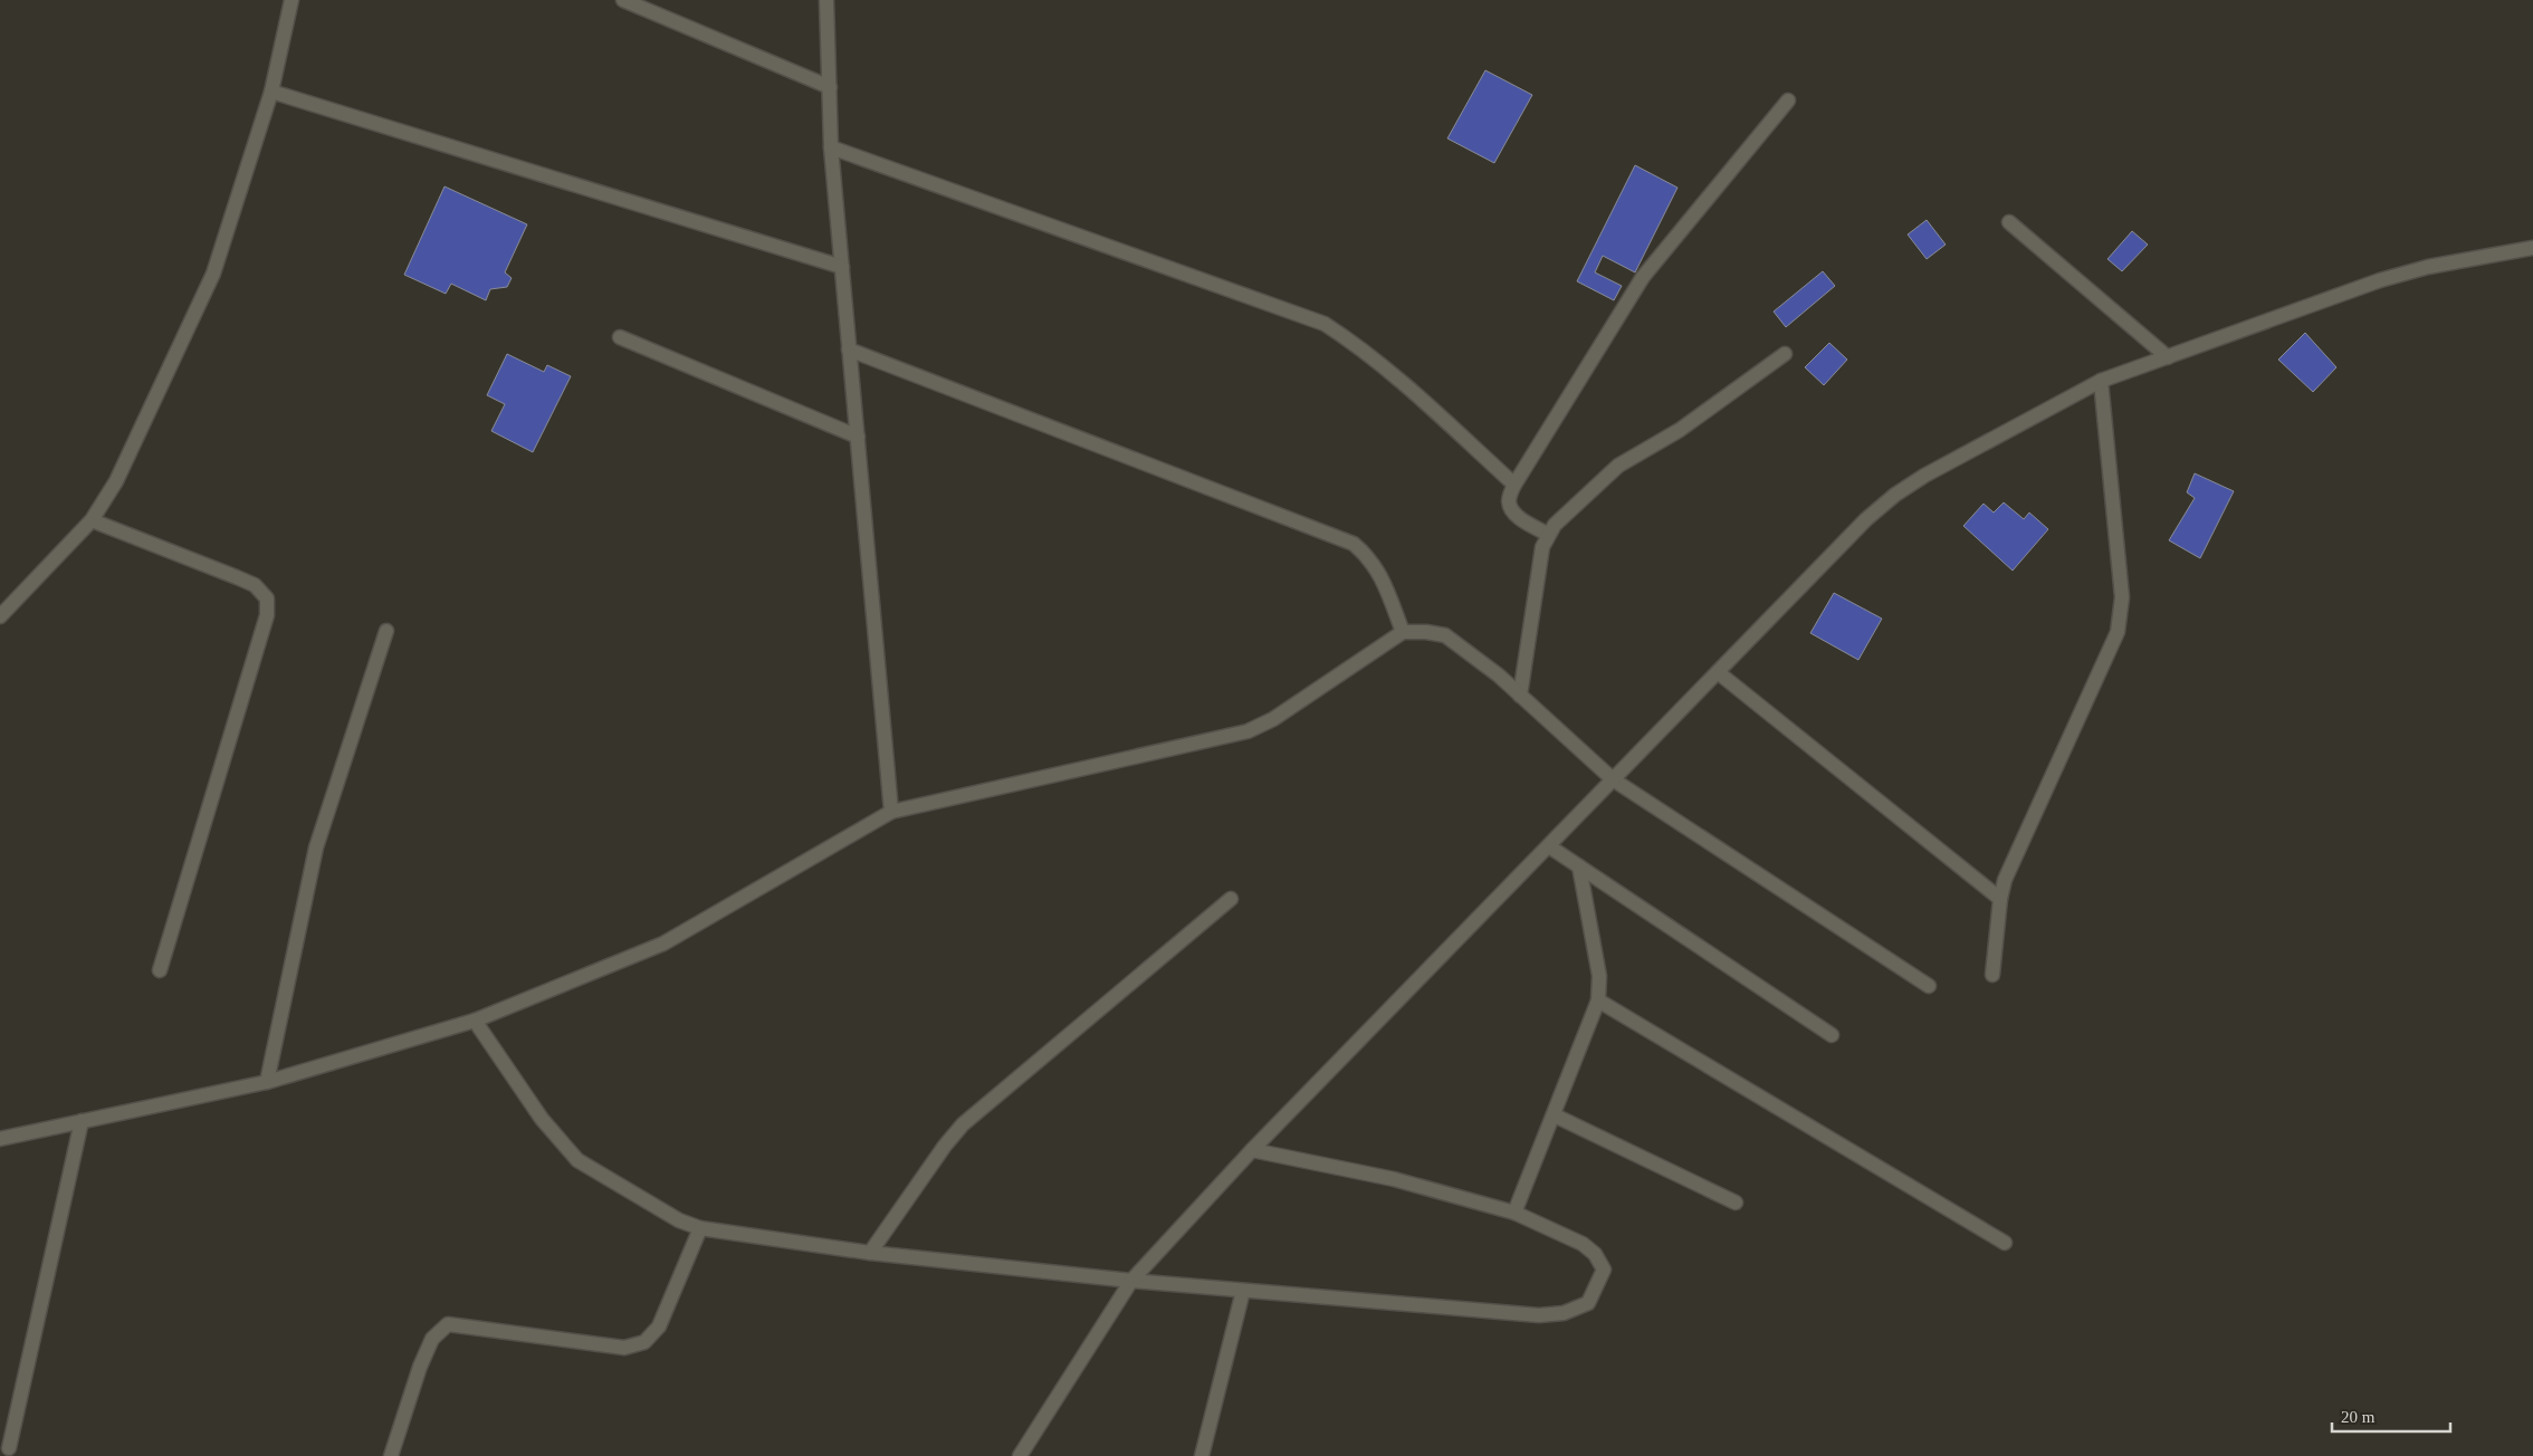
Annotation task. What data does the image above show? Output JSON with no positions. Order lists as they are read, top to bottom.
{
  "scale_bar": "20 m"
}
